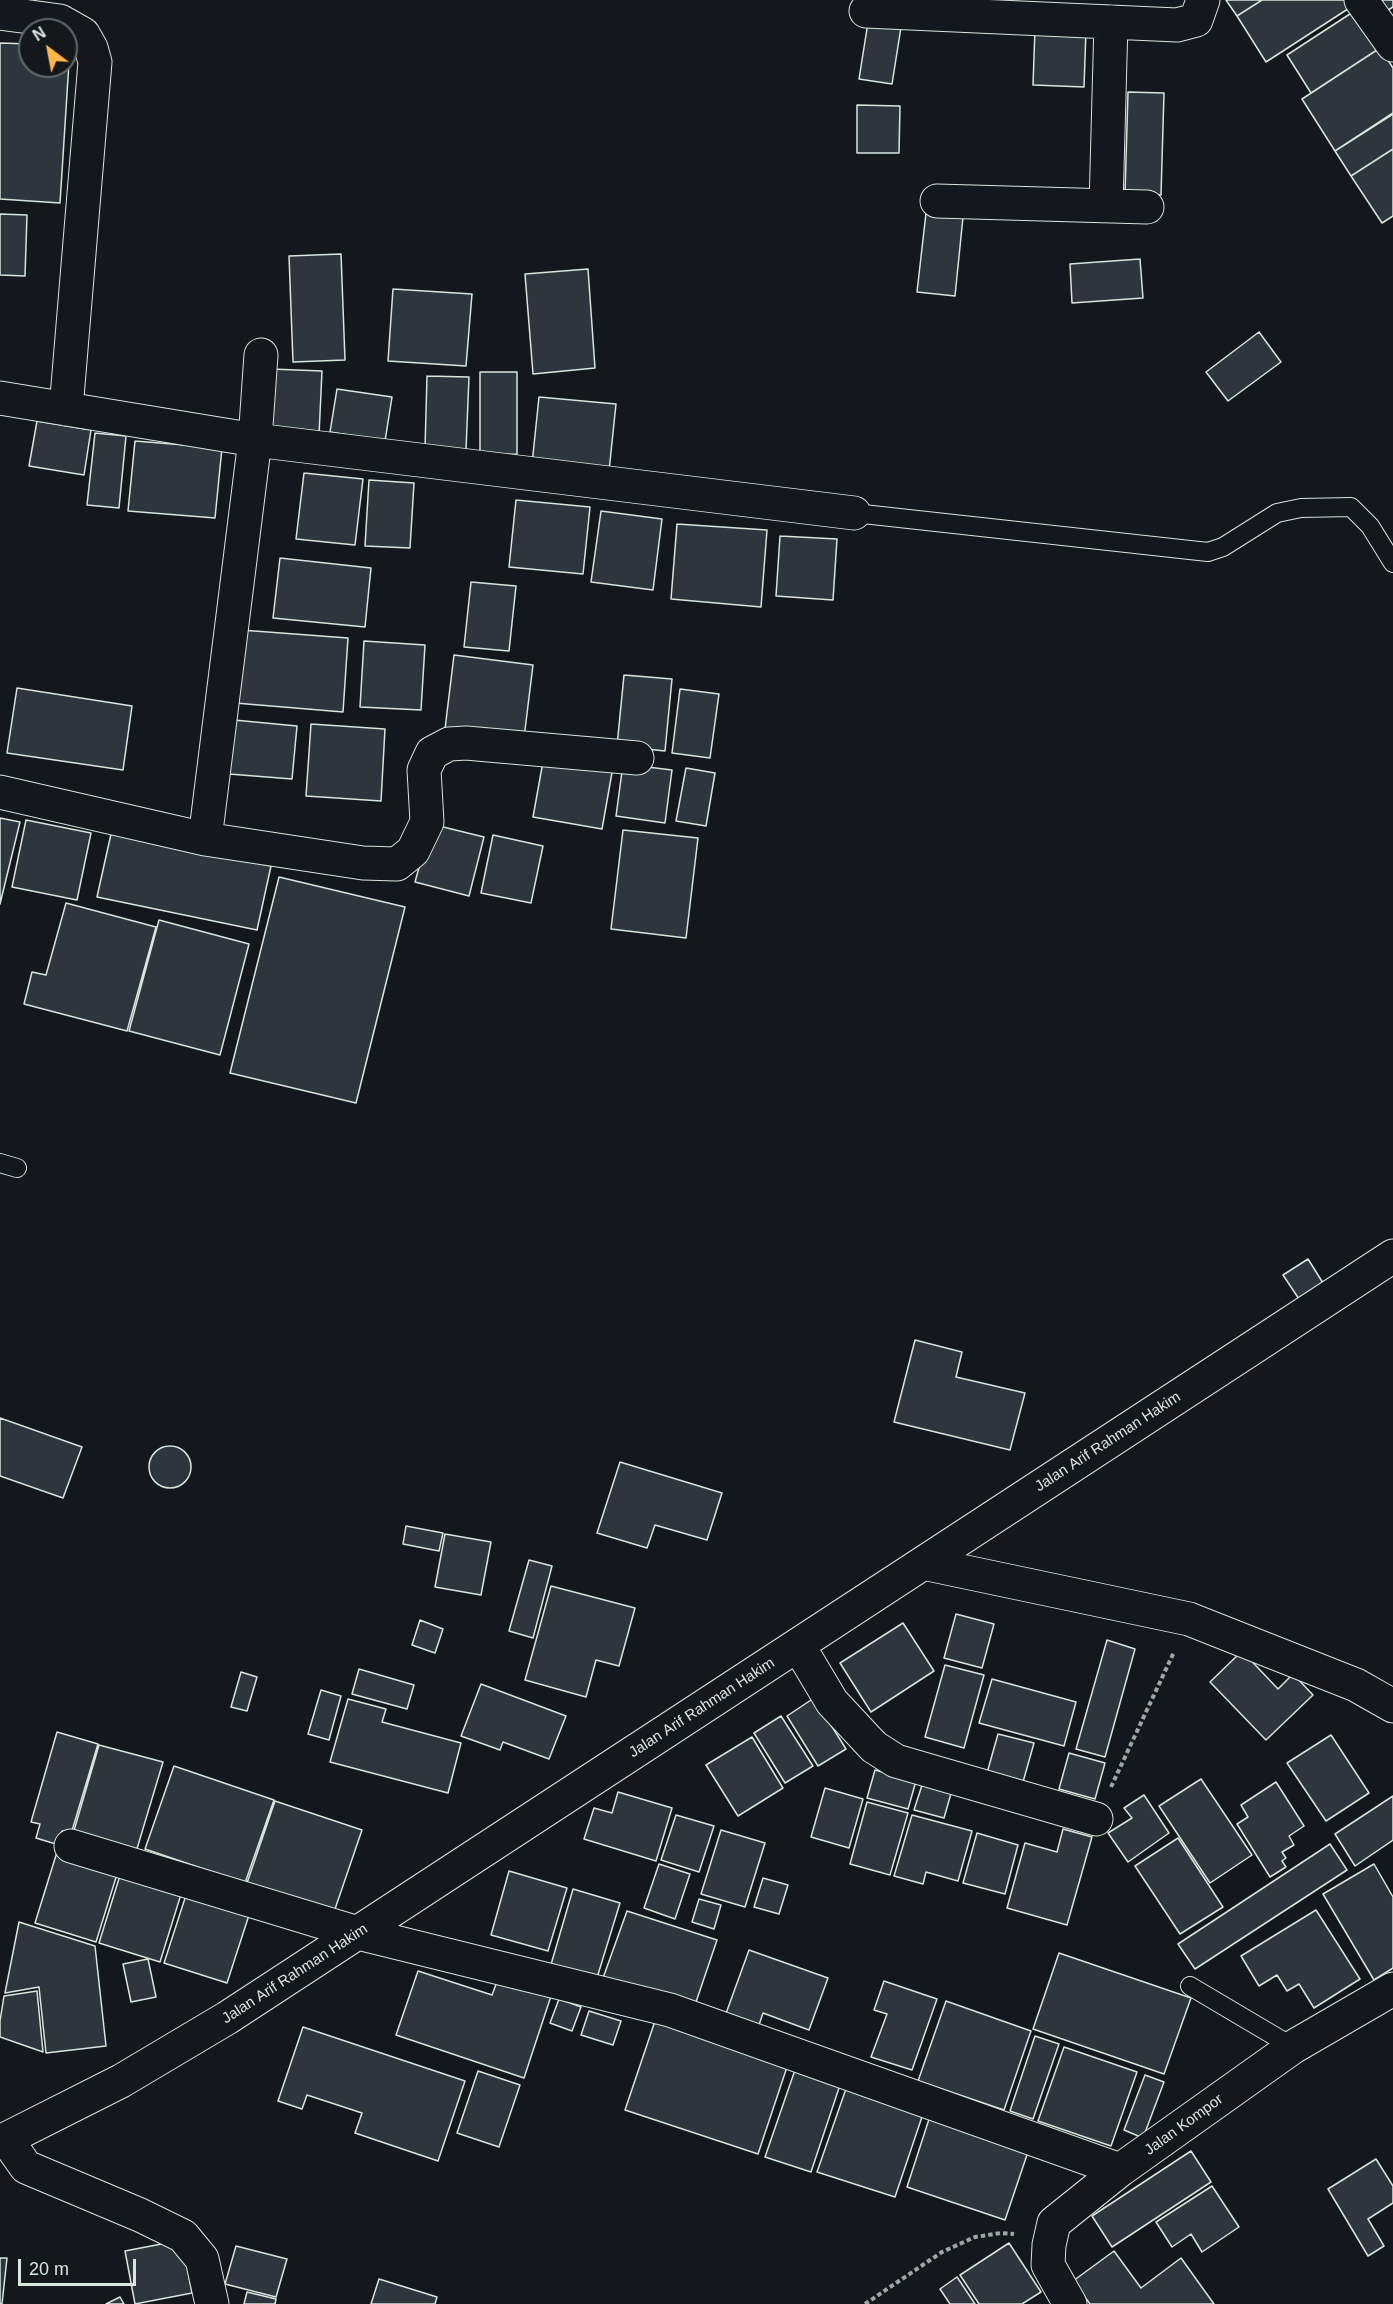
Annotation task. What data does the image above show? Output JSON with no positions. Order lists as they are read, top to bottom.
{
  "streets": {
    "street": ["Jalan Arif Rahman Hakim", "Jalan Kompor"]
  },
  "scale_bar": "20 m",
  "north": "top left"
}
